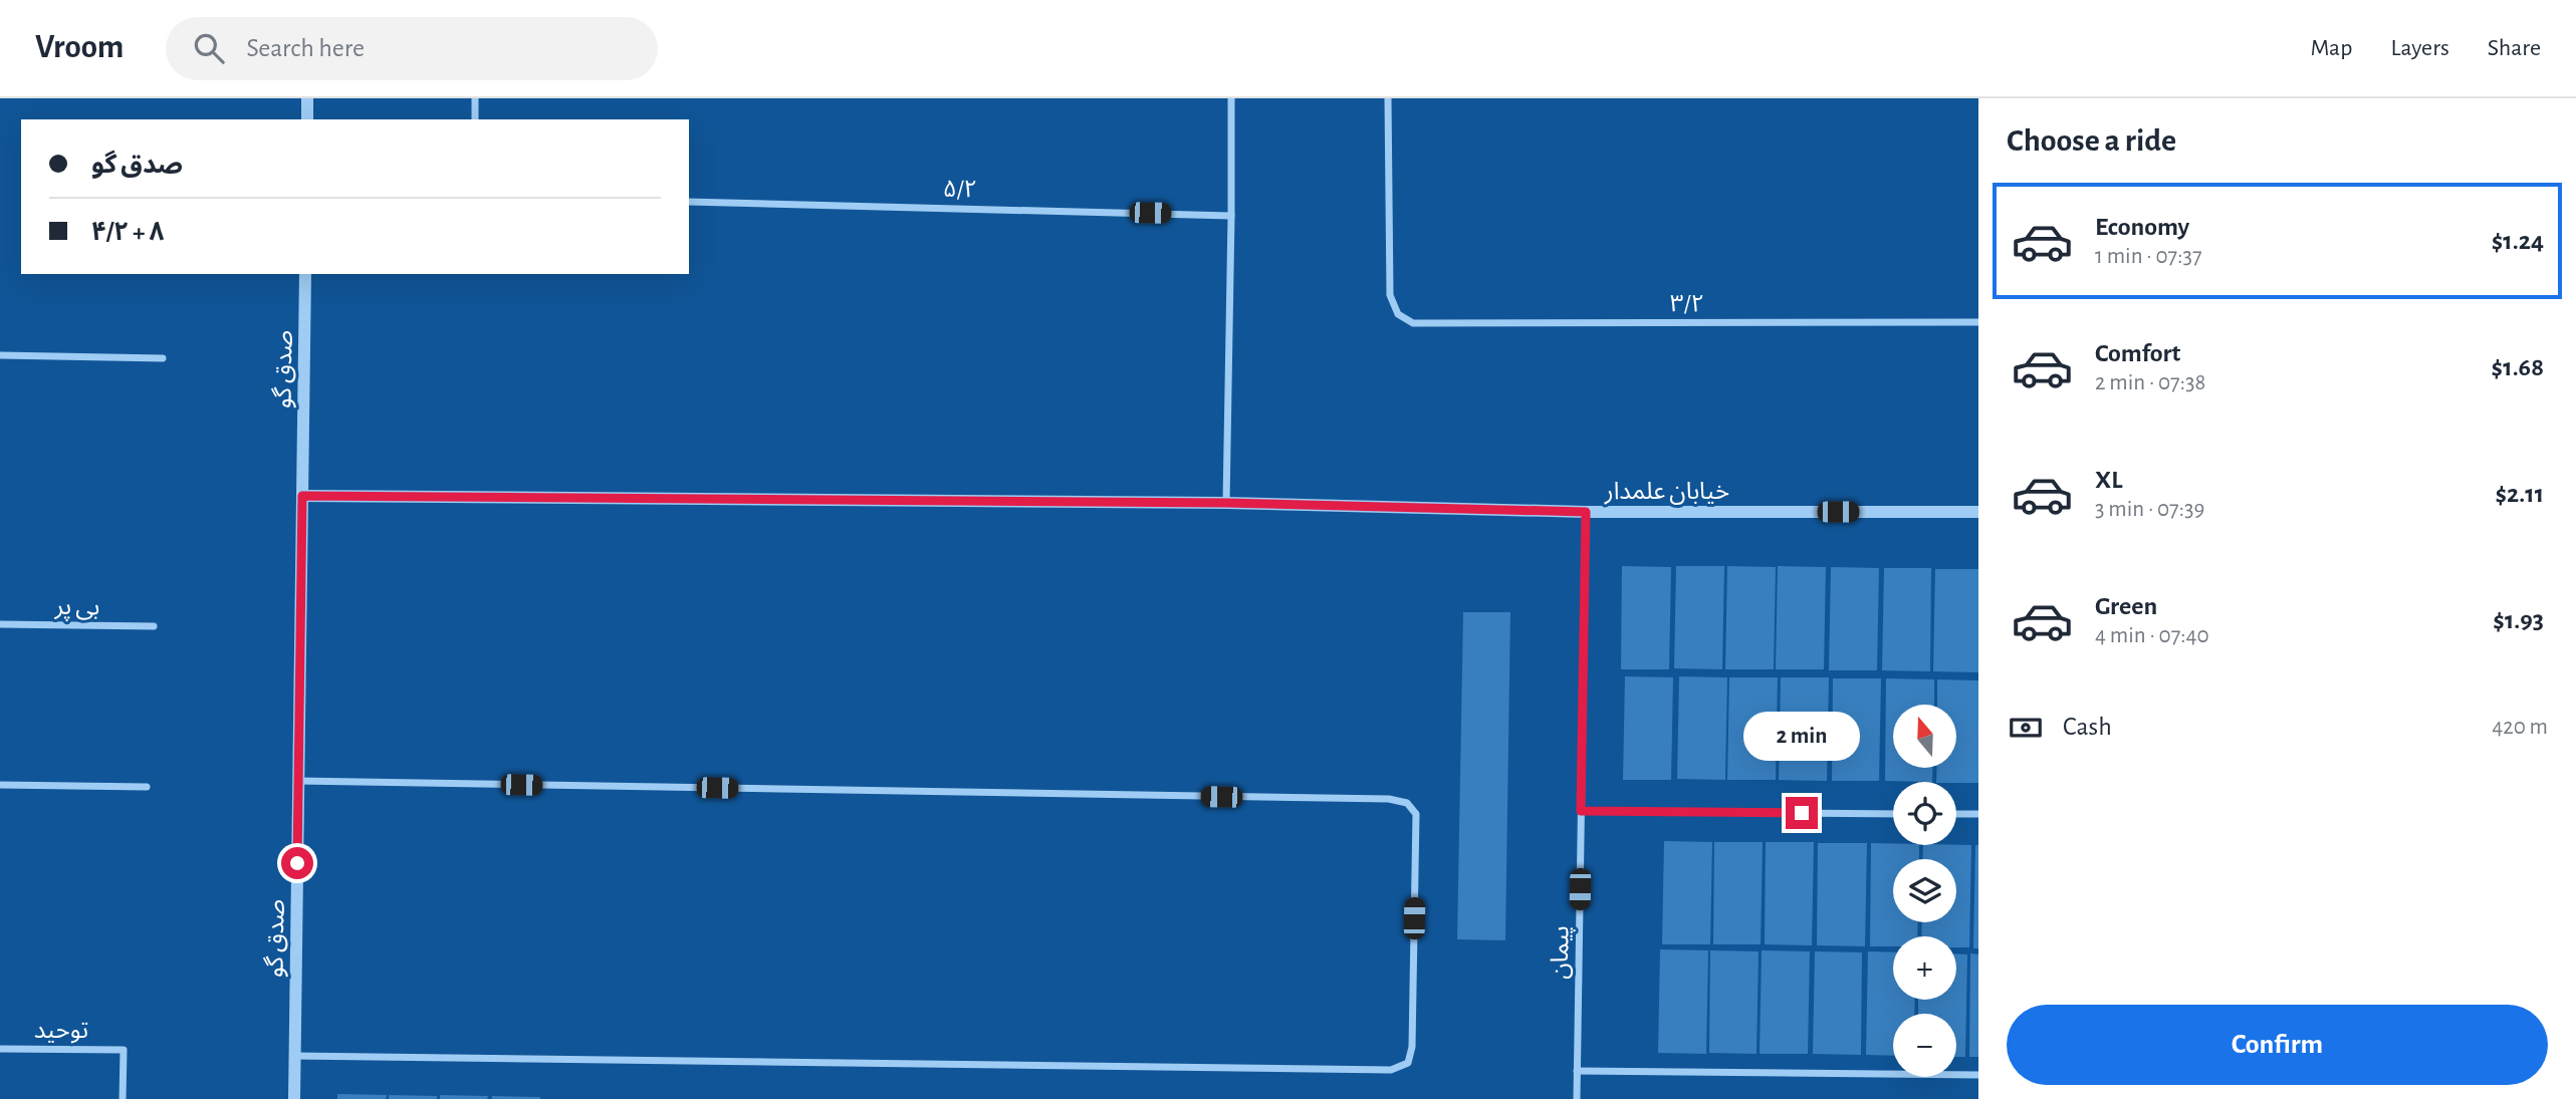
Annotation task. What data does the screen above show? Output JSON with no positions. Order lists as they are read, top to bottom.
{
  "streets": {
    "street": [
      "۵/۲",
      "۳/۲",
      "صدق گو",
      "خیابان علمدار",
      "بی پر",
      "پیمان",
      "توحید"
    ]
  },
  "crossings": [
    ["صدق گو", "خیابان علمدار"],
    ["خیابان علمدار", "پیمان"]
  ],
  "north": "top",
  "page": {
    "header": "Vroom",
    "search": "Search here",
    "nav": ["Map", "Layers", "Share"],
    "heading": "Choose a ride",
    "banner": ["صدق گو", "۴/۲ + ۸"],
    "list": [
      {
        "name": "Economy",
        "note": "1 min · 07:37",
        "value": "$1.24"
      },
      {
        "name": "Comfort",
        "note": "2 min · 07:38",
        "value": "$1.68"
      },
      {
        "name": "XL",
        "note": "3 min · 07:39",
        "value": "$2.11"
      },
      {
        "name": "Green",
        "note": "4 min · 07:40",
        "value": "$1.93"
      }
    ],
    "pay": ["Cash", "420 m"],
    "map_buttons": ["+", "−"],
    "bubble": "2 min",
    "buttons": "Confirm"
  }
}
